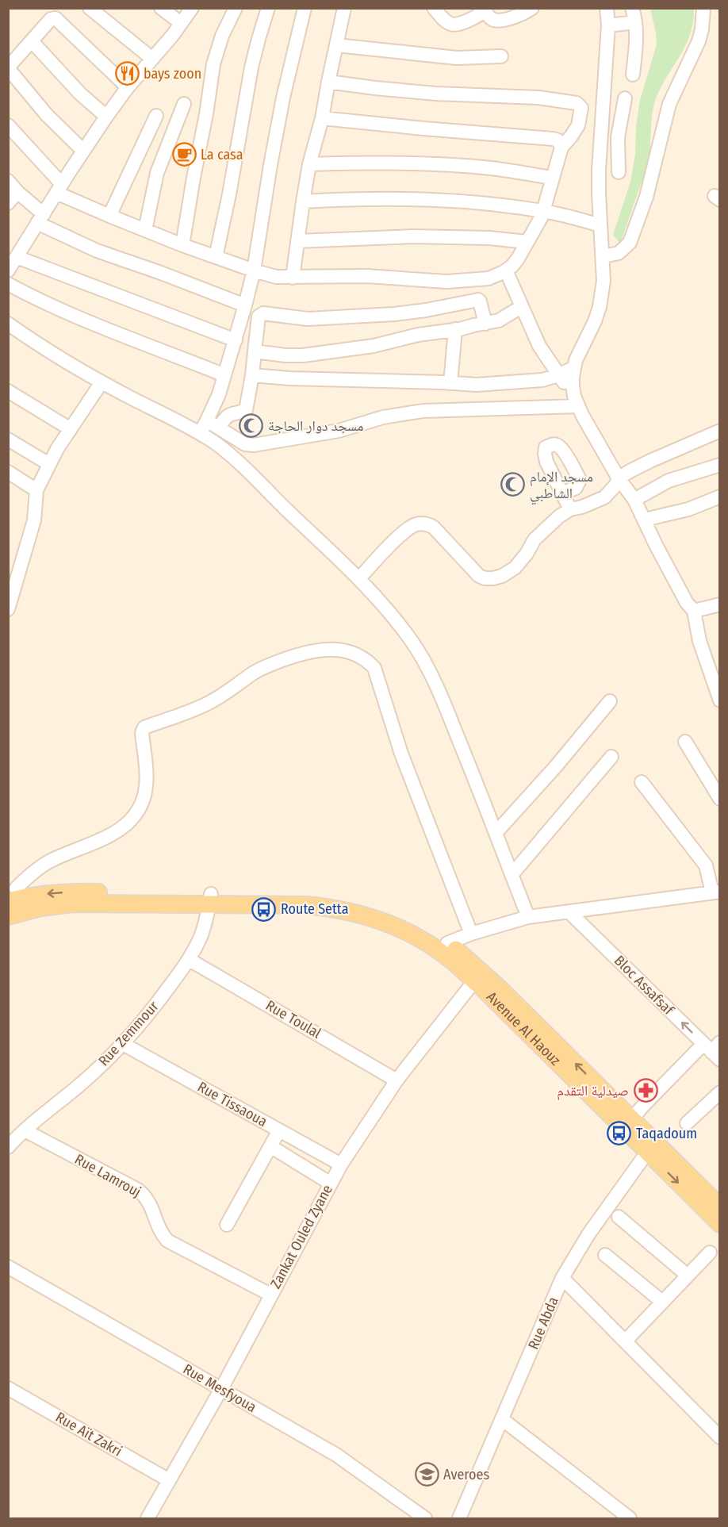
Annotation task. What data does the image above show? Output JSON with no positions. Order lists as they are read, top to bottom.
{
  "streets": {
    "main road": ["Avenue Al Haouz"],
    "street": [
      "Bloc Assafsaf",
      "Rue Toulal",
      "Rue Zemmour",
      "Rue Tissaoua",
      "Rue Lamrouj",
      "Zankat Ouled Zyane",
      "Rue Abda",
      "Rue Mesfyoua",
      "Rue Aït Zakri"
    ]
  },
  "crossings": [
    ["Rue Toulal", "Rue Zemmour"],
    ["Rue Toulal", "Zankat Ouled Zyane"],
    ["Avenue Al Haouz", "Zankat Ouled Zyane"],
    ["Avenue Al Haouz", "Rue Abda"],
    ["Rue Zemmour", "Rue Tissaoua"],
    ["Rue Zemmour", "Rue Lamrouj"],
    ["Rue Tissaoua", "Zankat Ouled Zyane"],
    ["Rue Lamrouj", "Zankat Ouled Zyane"],
    ["Zankat Ouled Zyane", "Rue Mesfyoua"],
    ["Zankat Ouled Zyane", "Rue Aït Zakri"]
  ],
  "one_way": ["Bloc Assafsaf"],
  "places": {
    "restaurant": ["bays zoon"],
    "cafe": ["La casa"],
    "mosque": ["مسجد دوار الحاجة", "مسجد الإمام الشاطبي"],
    "bus stop": ["Route Setta", "Taqadoum"],
    "pharmacy": ["صيدلية التقدم"],
    "school or university": ["Averoes"]
  }
}
